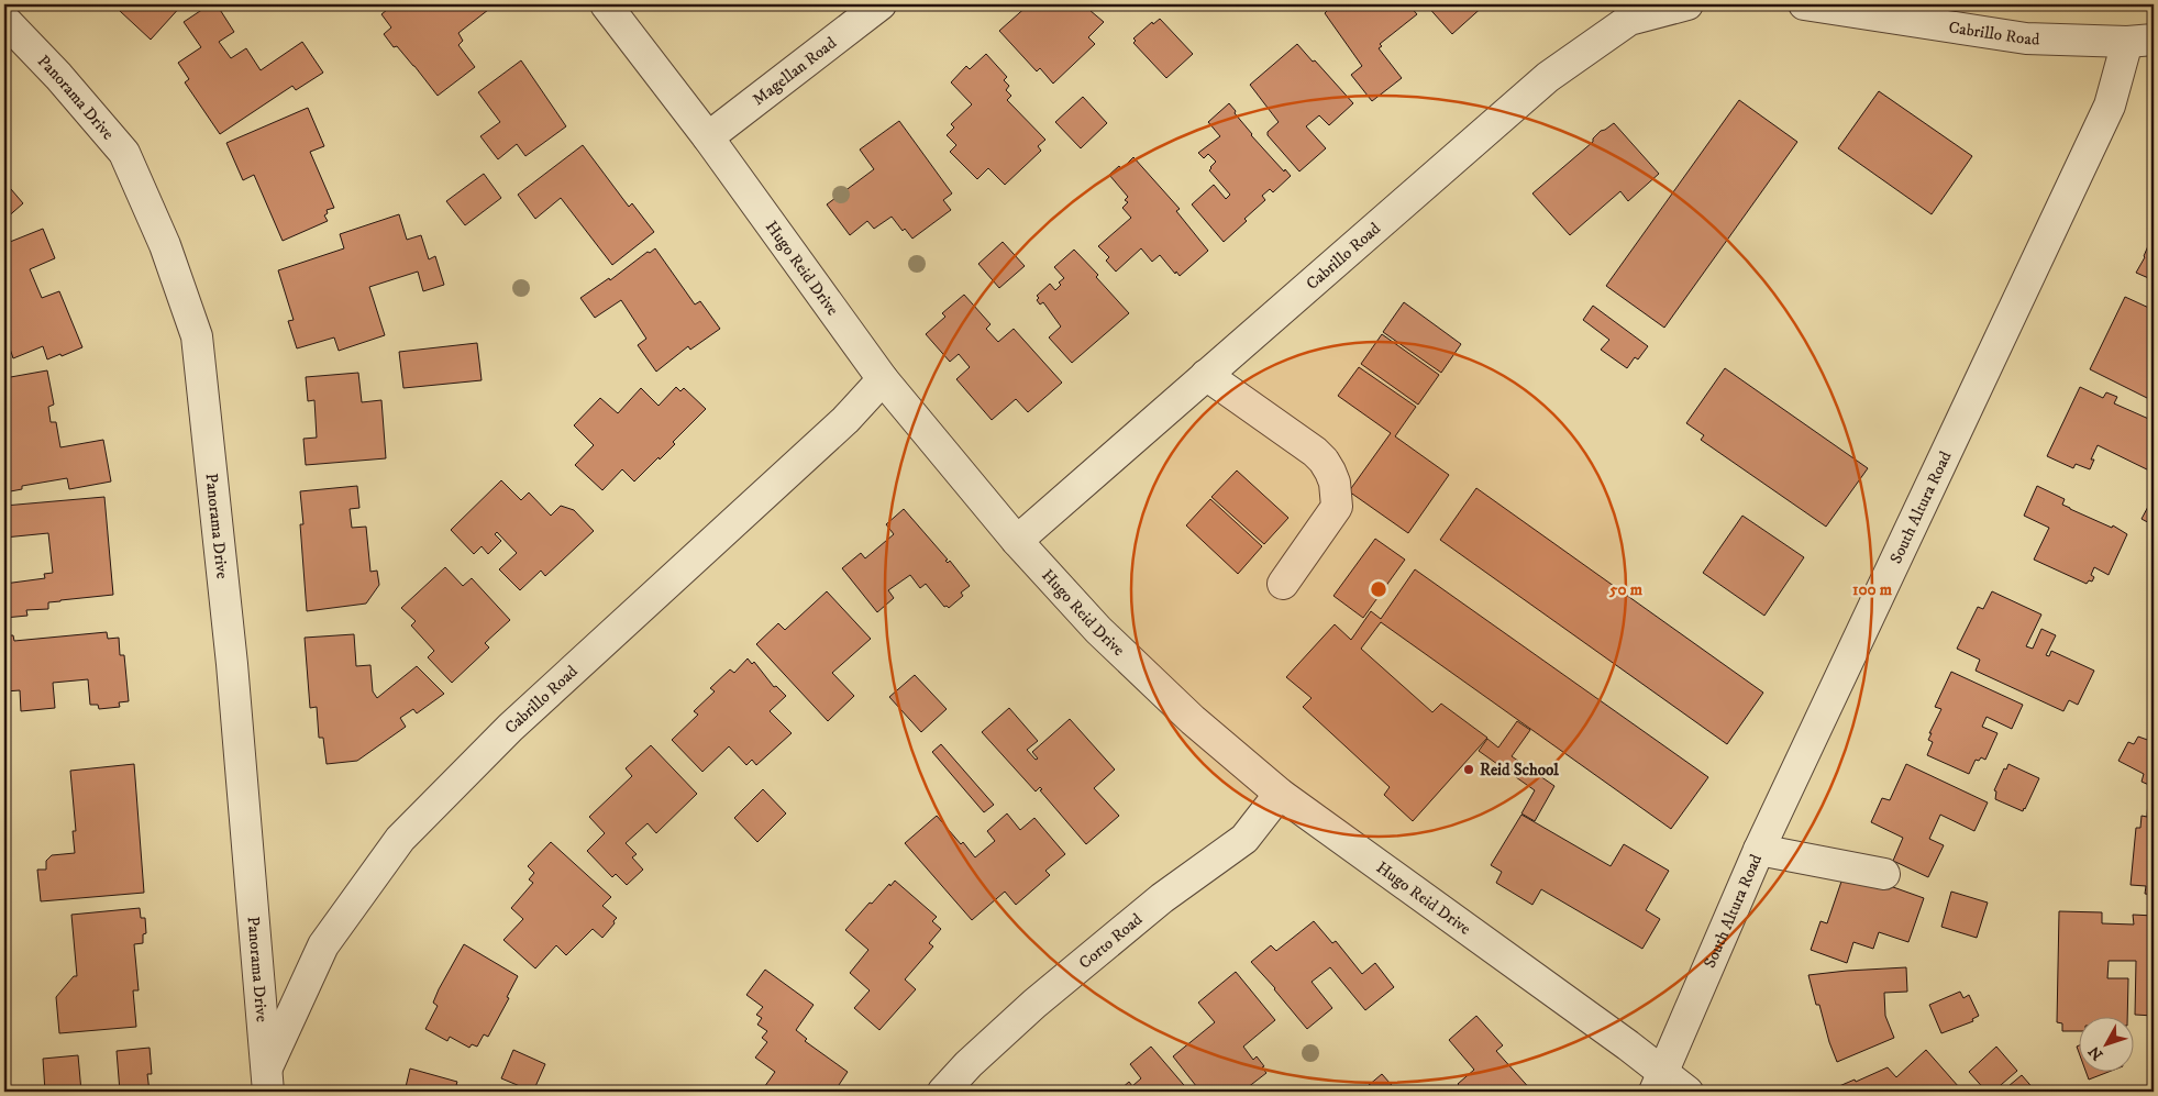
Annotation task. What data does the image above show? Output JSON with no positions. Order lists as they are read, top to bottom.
{
  "streets": {
    "street": [
      "Cabrillo Road",
      "Magellan Road",
      "Panorama Drive",
      "Hugo Reid Drive",
      "South Altura Road",
      "Corto Road"
    ]
  },
  "crossings": [
    ["Cabrillo Road", "Panorama Drive"],
    ["Cabrillo Road", "Hugo Reid Drive"],
    ["Cabrillo Road", "South Altura Road"],
    ["Magellan Road", "Hugo Reid Drive"],
    ["Hugo Reid Drive", "South Altura Road"],
    ["Hugo Reid Drive", "Corto Road"]
  ],
  "places": ["Reid School"],
  "north": "bottom left",
  "rings": ["50 m", "100 m"]
}
